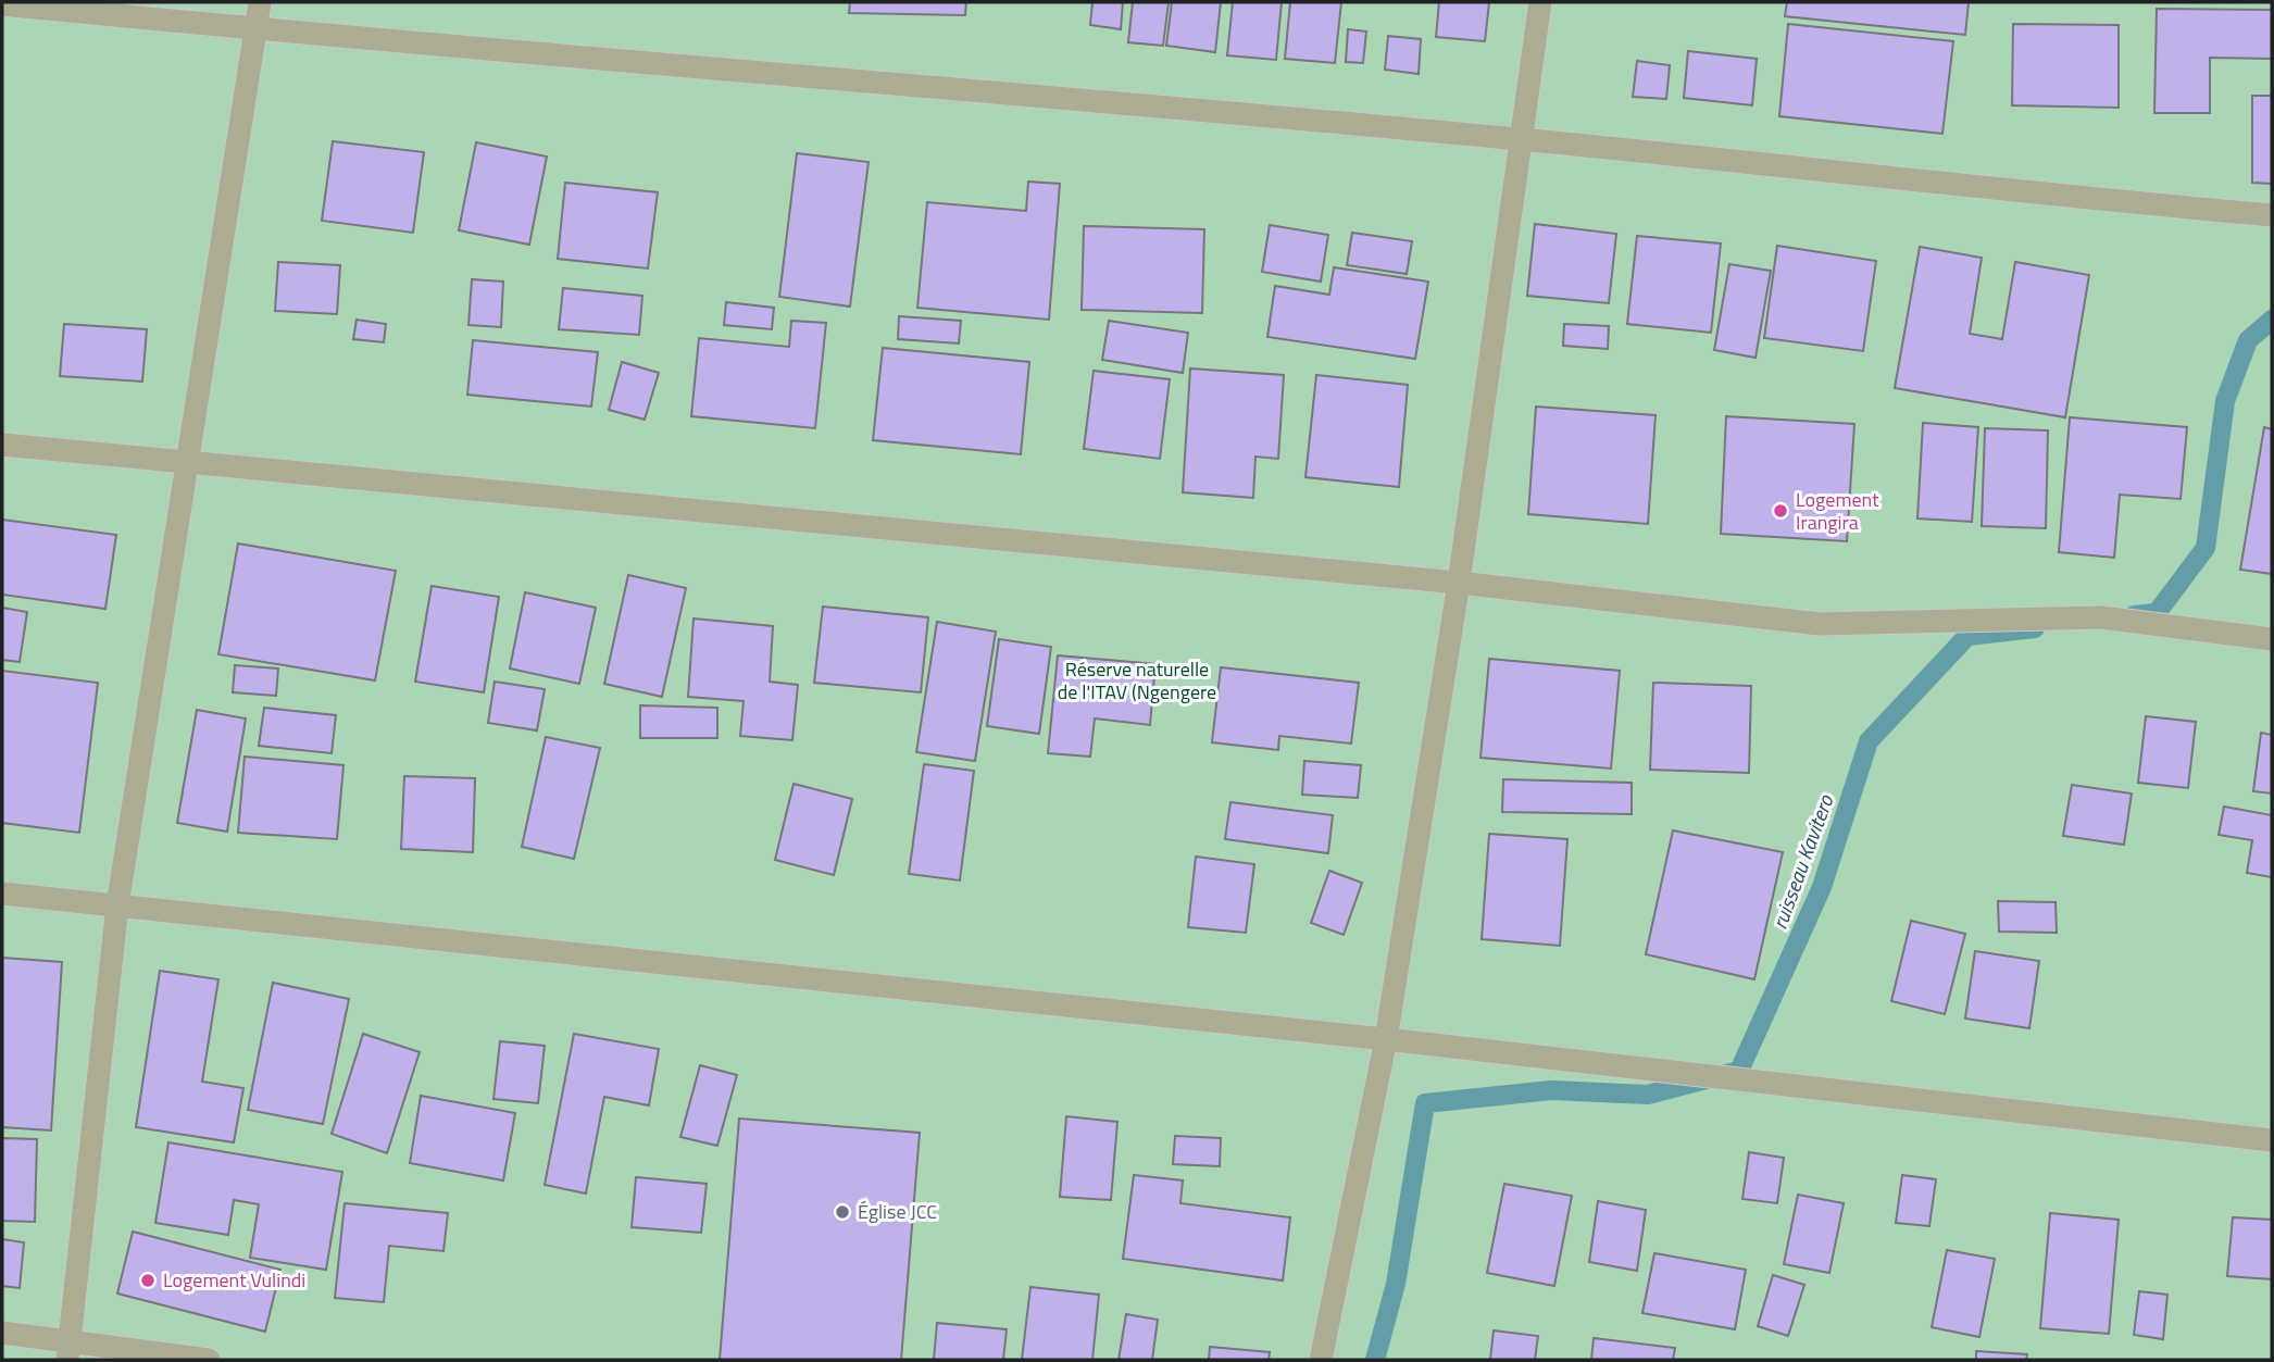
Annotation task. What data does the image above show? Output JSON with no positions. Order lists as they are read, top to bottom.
{
  "water": ["ruisseau Kavitero"],
  "parks": ["Réserve naturelle de l'ITAV (Ngengere"],
  "places": ["Logement Irangira", "Église JCC", "Logement Vulindi"]
}
